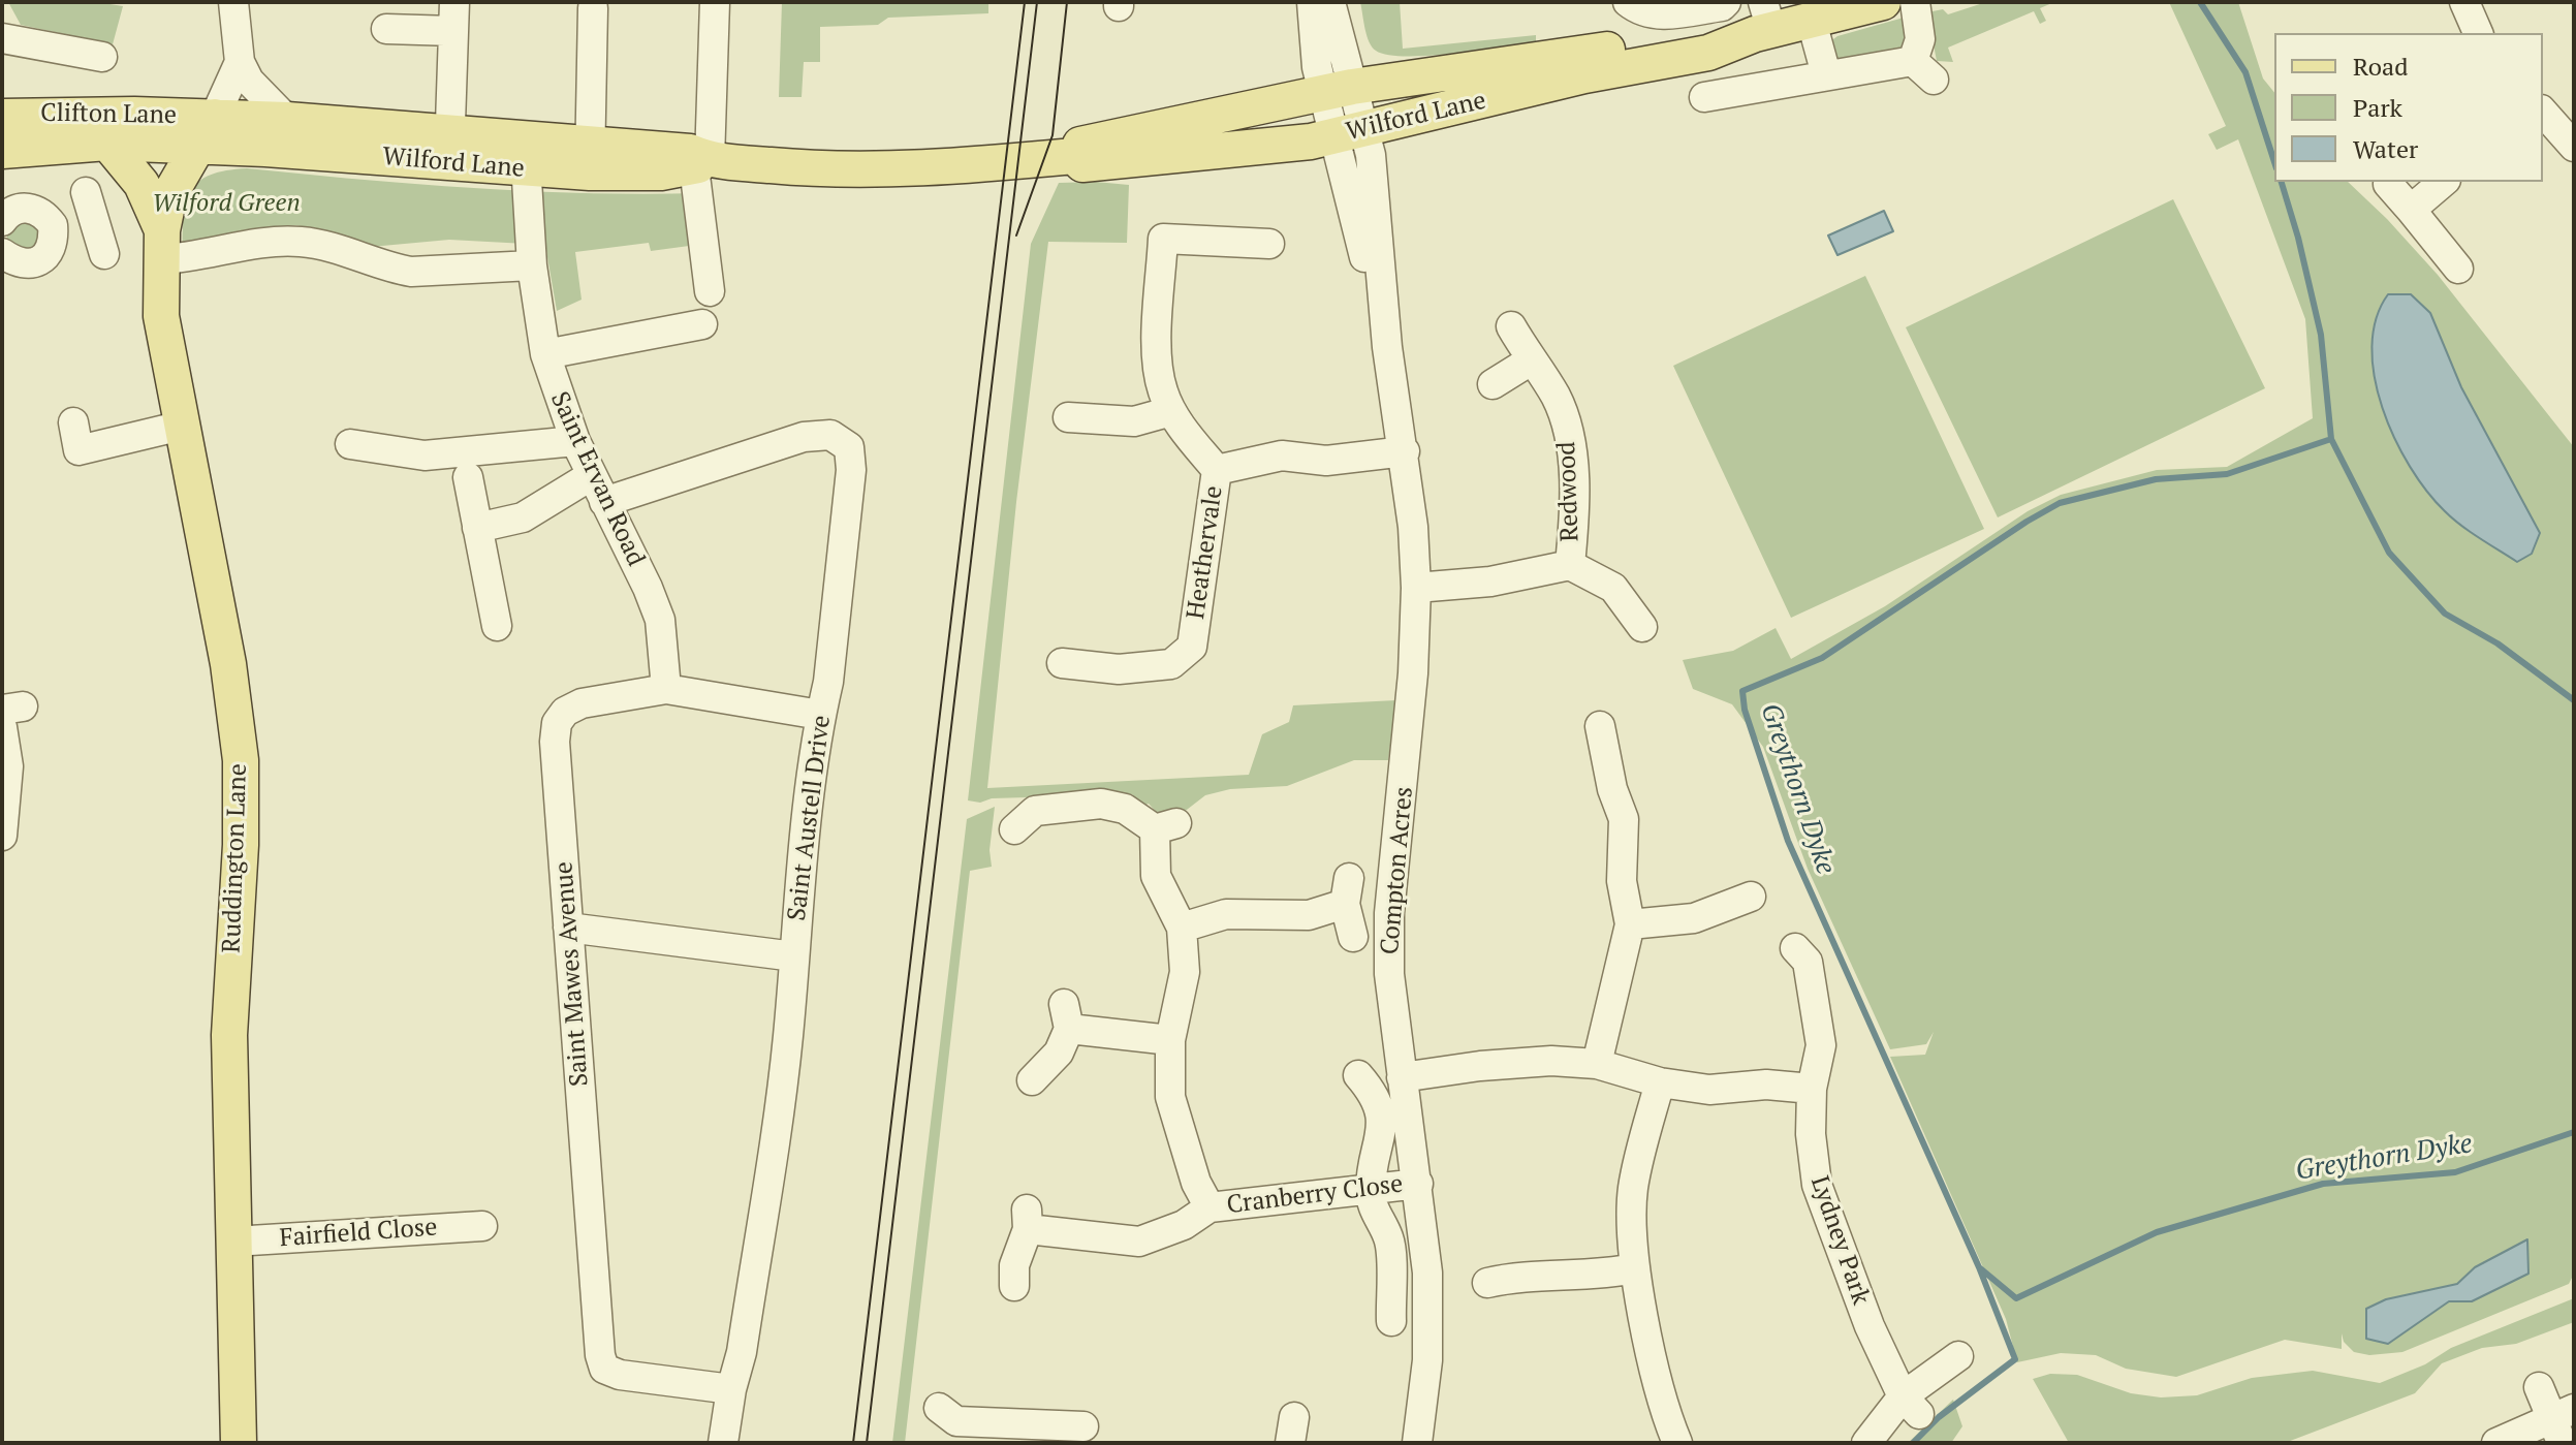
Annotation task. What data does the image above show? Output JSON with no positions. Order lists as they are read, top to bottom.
{
  "streets": {
    "main road": ["Clifton Lane", "Wilford Lane", "Ruddington Lane"],
    "street": [
      "Saint Ervan Road",
      "Redwood",
      "Heathervale",
      "Saint Austell Drive",
      "Compton Acres",
      "Saint Mawes Avenue",
      "Cranberry Close",
      "Fairfield Close",
      "Lydney Park"
    ]
  },
  "crossings": [
    ["Clifton Lane", "Wilford Lane"],
    ["Clifton Lane", "Ruddington Lane"],
    ["Wilford Lane", "Saint Ervan Road"],
    ["Wilford Lane", "Ruddington Lane"],
    ["Wilford Lane", "Compton Acres"],
    ["Saint Ervan Road", "Saint Austell Drive"],
    ["Saint Ervan Road", "Saint Mawes Avenue"],
    ["Redwood", "Compton Acres"],
    ["Heathervale", "Compton Acres"],
    ["Saint Austell Drive", "Saint Mawes Avenue"],
    ["Ruddington Lane", "Fairfield Close"],
    ["Compton Acres", "Cranberry Close"]
  ],
  "water": ["Greythorn Dyke"],
  "parks": ["Wilford Green"],
  "legend": ["Road", "Park", "Water"]
}
